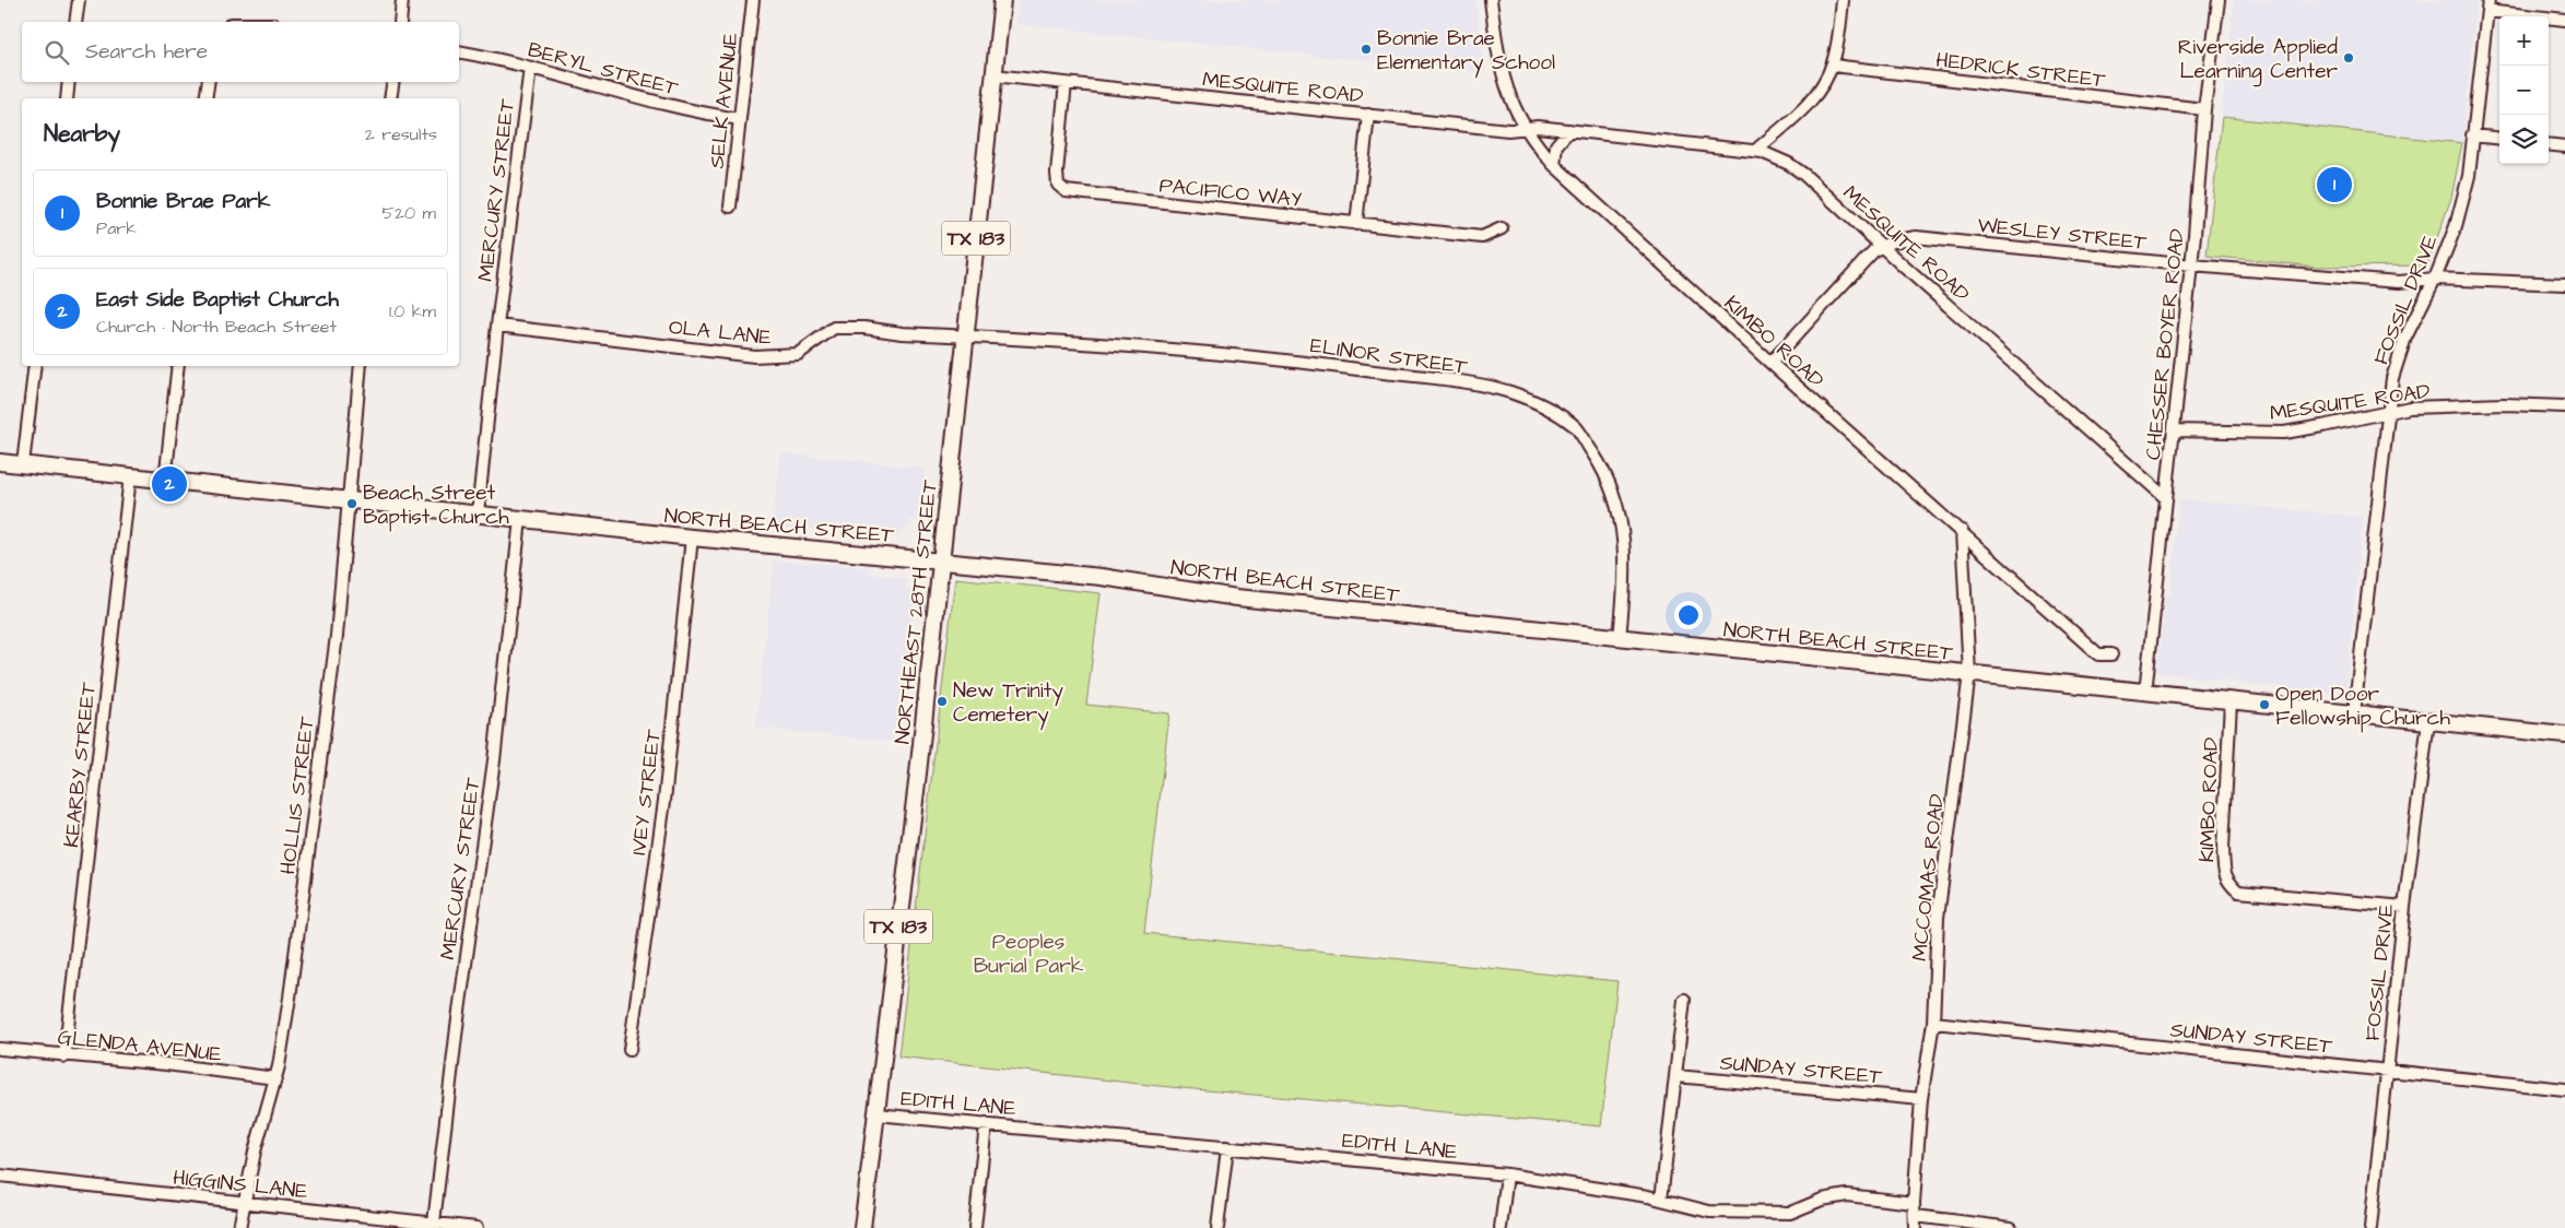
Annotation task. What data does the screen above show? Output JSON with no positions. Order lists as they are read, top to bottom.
{
  "streets": {
    "main road": ["TX 183", "NORTH BEACH STREET", "NORTHEAST 28TH STREET"],
    "street": [
      "BERYL STREET",
      "HEDRICK STREET",
      "MESQUITE ROAD",
      "SELK AVENUE",
      "MERCURY STREET",
      "PACIFICO WAY",
      "WESLEY STREET",
      "FOSSIL DRIVE",
      "OLA LANE",
      "KIMBO ROAD",
      "CHESSER BOYER ROAD",
      "ELINOR STREET",
      "KEARBY STREET",
      "IVEY STREET",
      "HOLLIS STREET",
      "MCCOMAS ROAD",
      "SUNDAY STREET",
      "GLENDA AVENUE",
      "EDITH LANE",
      "HIGGINS LANE"
    ]
  },
  "crossings": [
    ["BERYL STREET", "SELK AVENUE"],
    ["BERYL STREET", "MERCURY STREET"],
    ["HEDRICK STREET", "CHESSER BOYER ROAD"],
    ["MESQUITE ROAD", "PACIFICO WAY"],
    ["MESQUITE ROAD", "WESLEY STREET"],
    ["MESQUITE ROAD", "FOSSIL DRIVE"],
    ["MESQUITE ROAD", "KIMBO ROAD"],
    ["MESQUITE ROAD", "CHESSER BOYER ROAD"],
    ["MESQUITE ROAD", "NORTHEAST 28TH STREET"],
    ["MERCURY STREET", "OLA LANE"],
    ["MERCURY STREET", "NORTH BEACH STREET"],
    ["MERCURY STREET", "HIGGINS LANE"],
    ["WESLEY STREET", "FOSSIL DRIVE"],
    ["WESLEY STREET", "KIMBO ROAD"],
    ["WESLEY STREET", "CHESSER BOYER ROAD"],
    ["FOSSIL DRIVE", "KIMBO ROAD"],
    ["FOSSIL DRIVE", "NORTH BEACH STREET"],
    ["FOSSIL DRIVE", "SUNDAY STREET"],
    ["OLA LANE", "ELINOR STREET"],
    ["OLA LANE", "NORTHEAST 28TH STREET"],
    ["KIMBO ROAD", "NORTH BEACH STREET"],
    ["KIMBO ROAD", "MCCOMAS ROAD"],
    ["CHESSER BOYER ROAD", "NORTH BEACH STREET"],
    ["ELINOR STREET", "NORTH BEACH STREET"],
    ["ELINOR STREET", "NORTHEAST 28TH STREET"],
    ["NORTH BEACH STREET", "NORTHEAST 28TH STREET"],
    ["NORTH BEACH STREET", "KEARBY STREET"],
    ["NORTH BEACH STREET", "IVEY STREET"],
    ["NORTH BEACH STREET", "HOLLIS STREET"],
    ["NORTH BEACH STREET", "MCCOMAS ROAD"],
    ["NORTHEAST 28TH STREET", "EDITH LANE"],
    ["KEARBY STREET", "GLENDA AVENUE"],
    ["HOLLIS STREET", "GLENDA AVENUE"],
    ["HOLLIS STREET", "HIGGINS LANE"],
    ["MCCOMAS ROAD", "SUNDAY STREET"],
    ["MCCOMAS ROAD", "EDITH LANE"]
  ],
  "parks": ["Peoples Burial Park"],
  "places": [
    "Bonnie Brae Elementary School",
    "Riverside Applied Learning Center",
    "Beach Street Baptist Church",
    "New Trinity Cemetery",
    "Open Door Fellowship Church"
  ],
  "page": {
    "map_buttons": ["+", "−"],
    "search": "Search here",
    "heading": ["Nearby", "2 results"],
    "pins": ["1", "2"],
    "list": [
      {
        "mark": "1",
        "name": "Bonnie Brae Park",
        "note": "Park",
        "value": "520 m"
      },
      {
        "mark": "2",
        "name": "East Side Baptist Church",
        "note": "Church · North Beach Street",
        "value": "1.0 km"
      }
    ]
  }
}
